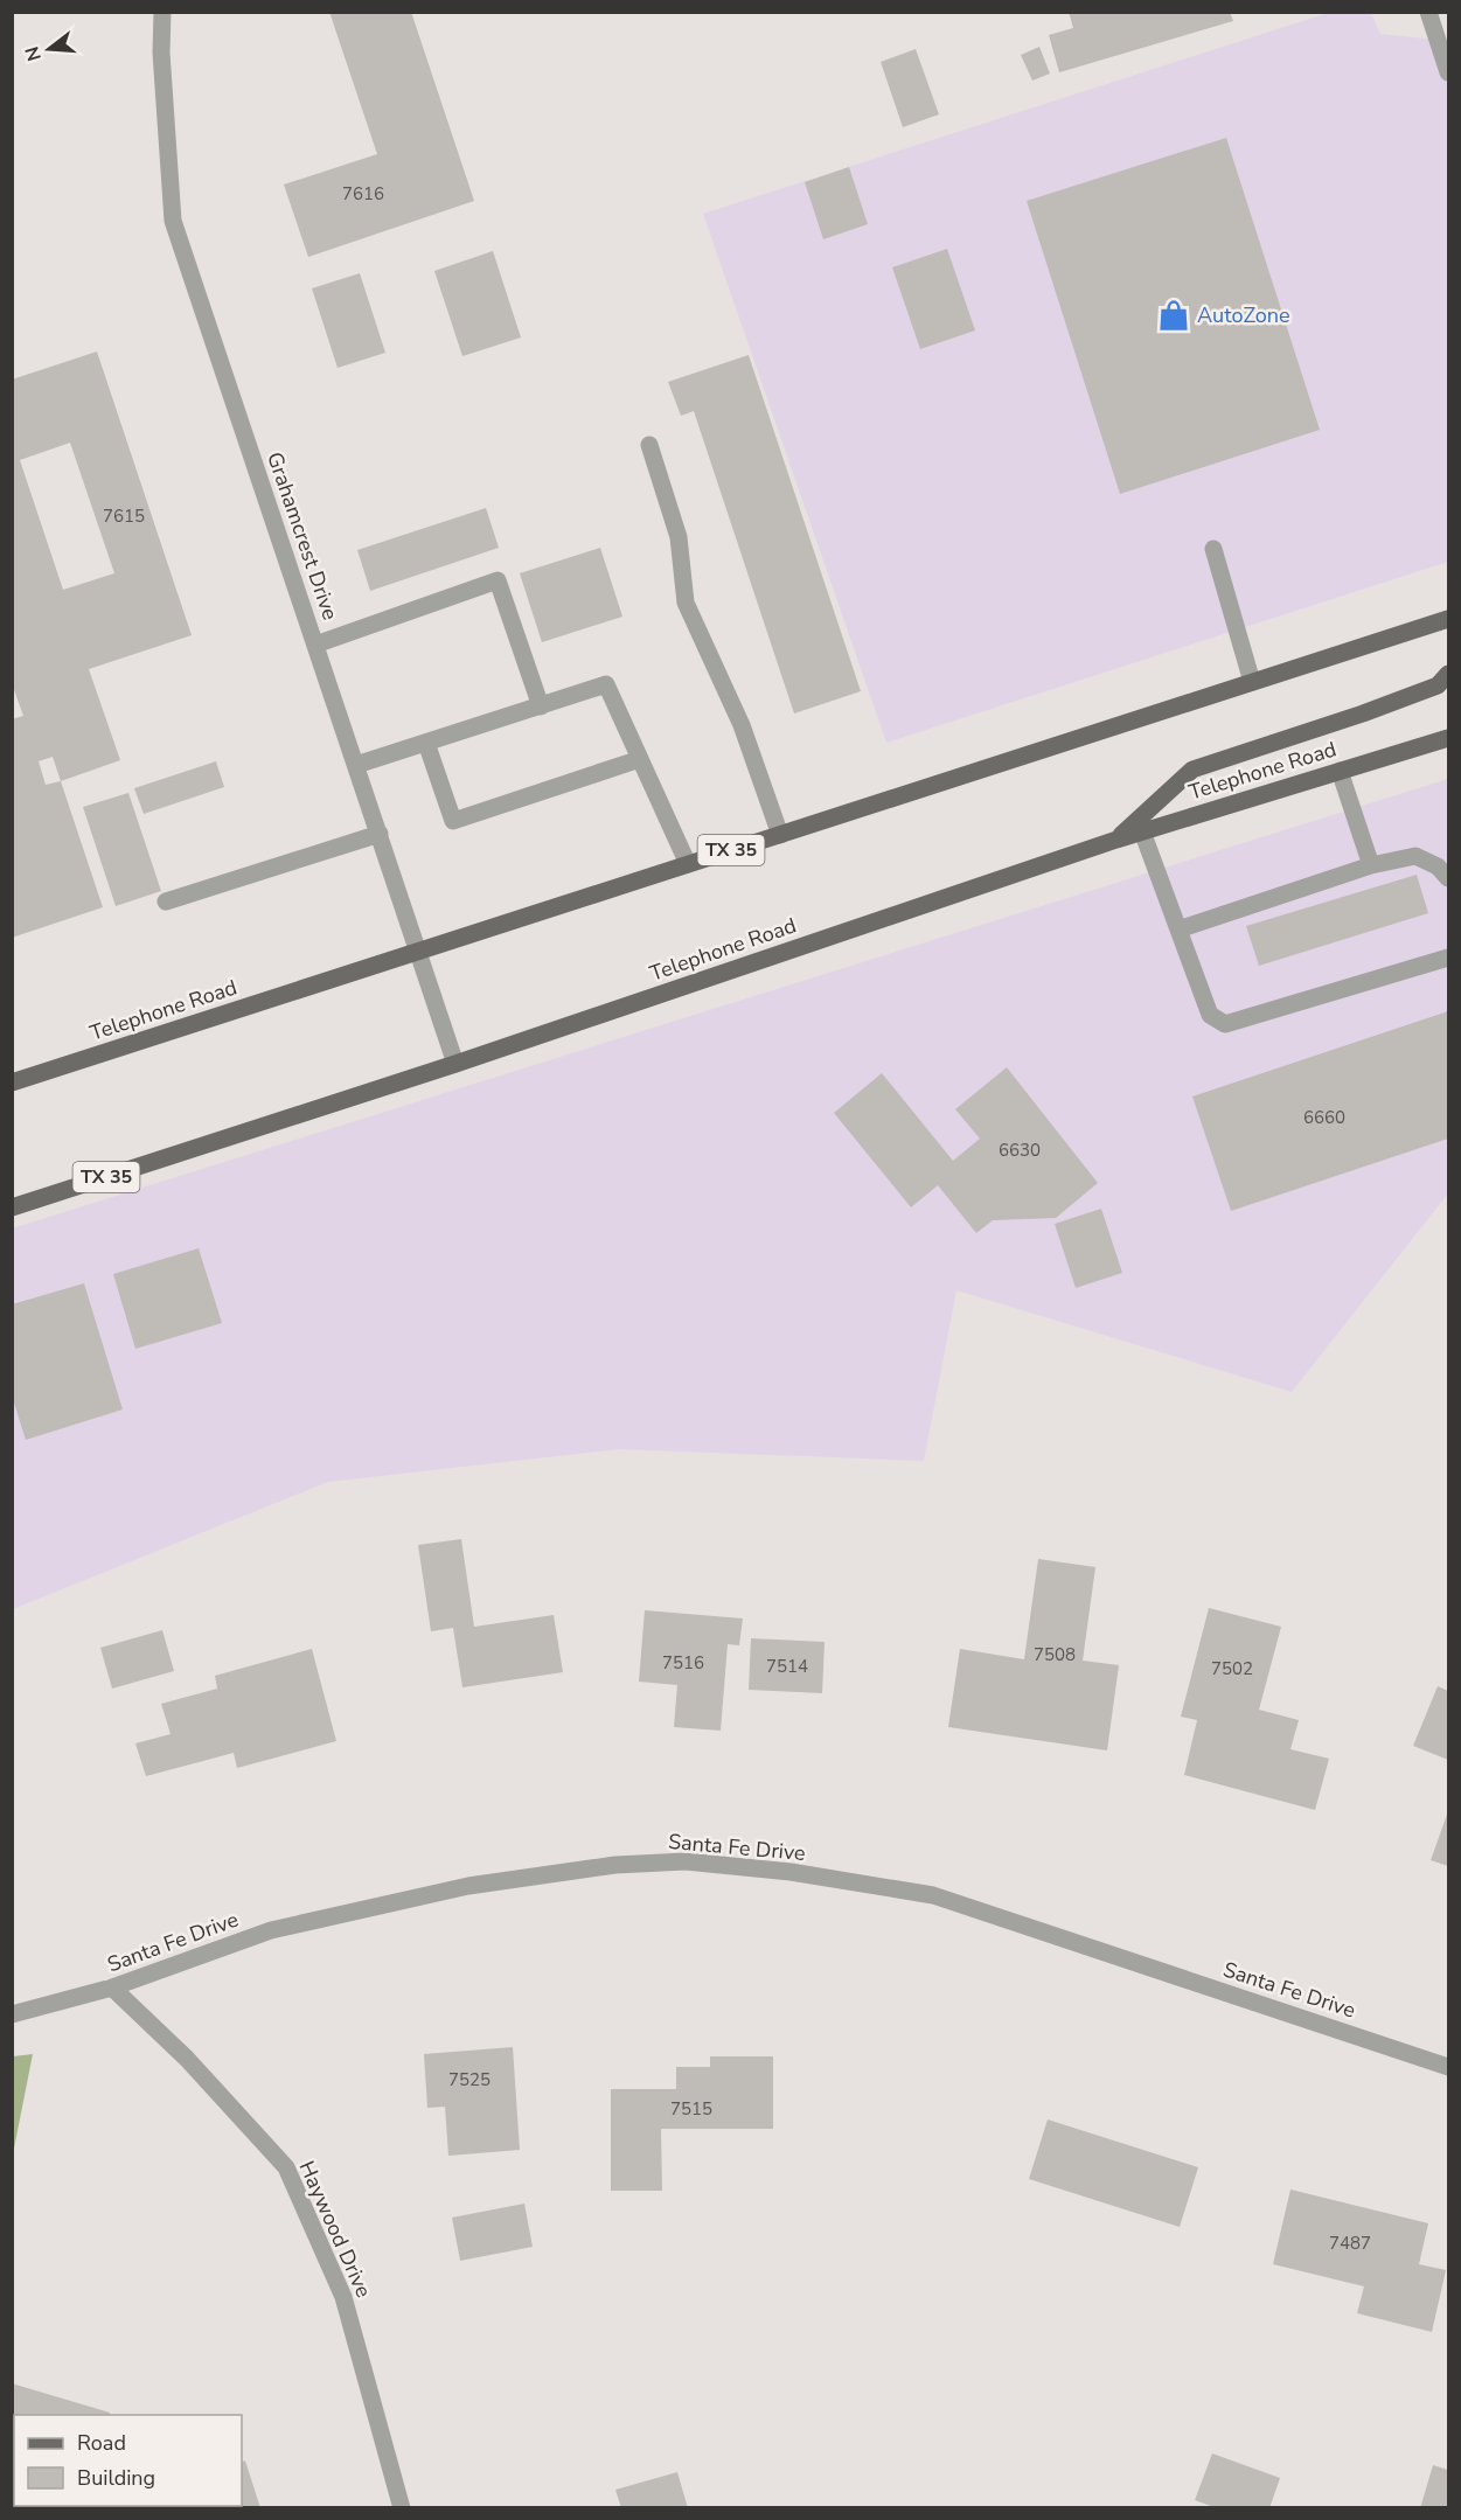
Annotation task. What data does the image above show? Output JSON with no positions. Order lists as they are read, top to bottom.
{
  "streets": {
    "main road": ["Telephone Road", "TX 35"],
    "street": ["Grahamcrest Drive", "Santa Fe Drive", "Haywood Drive"]
  },
  "crossings": [
    ["Grahamcrest Drive", "Telephone Road"],
    ["Santa Fe Drive", "Haywood Drive"]
  ],
  "places": {
    "shop": ["AutoZone"]
  },
  "house_numbers": [
    "7616",
    "7615",
    "6660",
    "6630",
    "7508",
    "7516",
    "7514",
    "7502",
    "7525",
    "7515",
    "7487"
  ],
  "legend": ["Road", "Building"],
  "north": "left"
}
